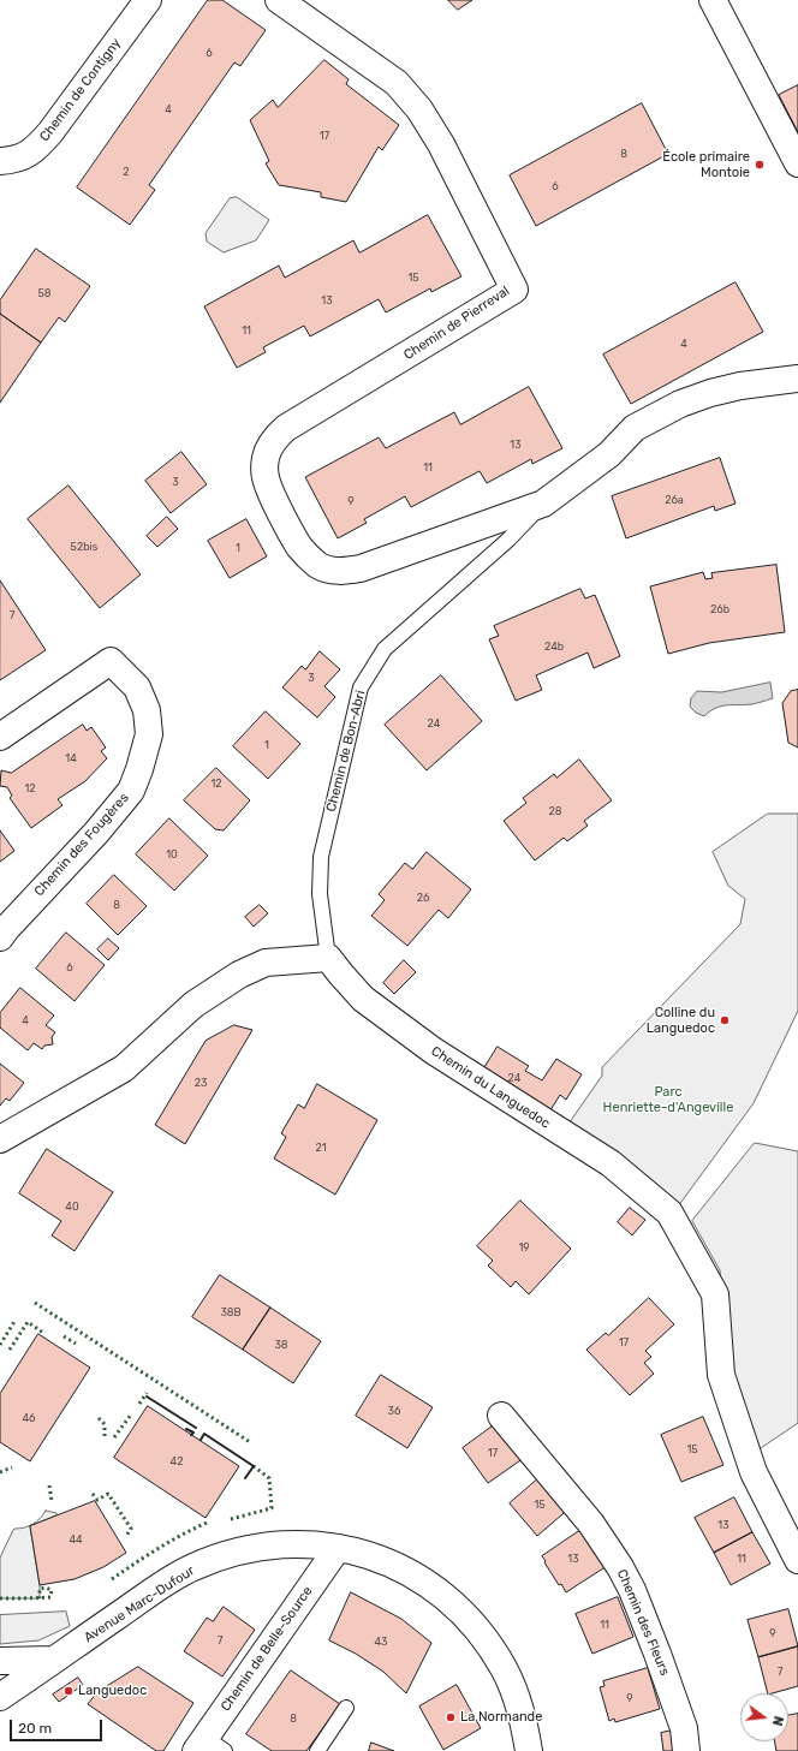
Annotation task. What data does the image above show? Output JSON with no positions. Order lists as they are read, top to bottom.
{
  "streets": {
    "street": [
      "Chemin de Contigny",
      "Chemin de Pierreval",
      "Chemin de Bon-Abri",
      "Chemin des Fougères",
      "Chemin du Languedoc",
      "Avenue Marc-Dufour",
      "Chemin des Fleurs",
      "Chemin de Belle-Source"
    ]
  },
  "crossings": [
    ["Chemin de Pierreval", "Chemin de Bon-Abri"],
    ["Chemin de Bon-Abri", "Chemin du Languedoc"],
    ["Avenue Marc-Dufour", "Chemin de Belle-Source"]
  ],
  "parks": ["Parc Henriette-d'Angeville"],
  "places": [
    "École primaire Montoie",
    "Colline du Languedoc",
    "Languedoc",
    "La Normande"
  ],
  "house_numbers": [
    "6",
    "4",
    "17",
    "8",
    "2",
    "6",
    "15",
    "58",
    "13",
    "11",
    "4",
    "13",
    "11",
    "3",
    "26a",
    "9",
    "52bis",
    "1",
    "26b",
    "7",
    "24b",
    "3",
    "24",
    "1",
    "14",
    "12",
    "12",
    "28",
    "10",
    "26",
    "8",
    "6",
    "4",
    "24",
    "23",
    "21",
    "40",
    "19",
    "38B",
    "17",
    "38",
    "36",
    "46",
    "15",
    "17",
    "42",
    "15",
    "13",
    "44",
    "13",
    "11",
    "11",
    "9",
    "7",
    "43",
    "7",
    "9",
    "8"
  ],
  "scale_bar": "20 m",
  "north": "right"
}
